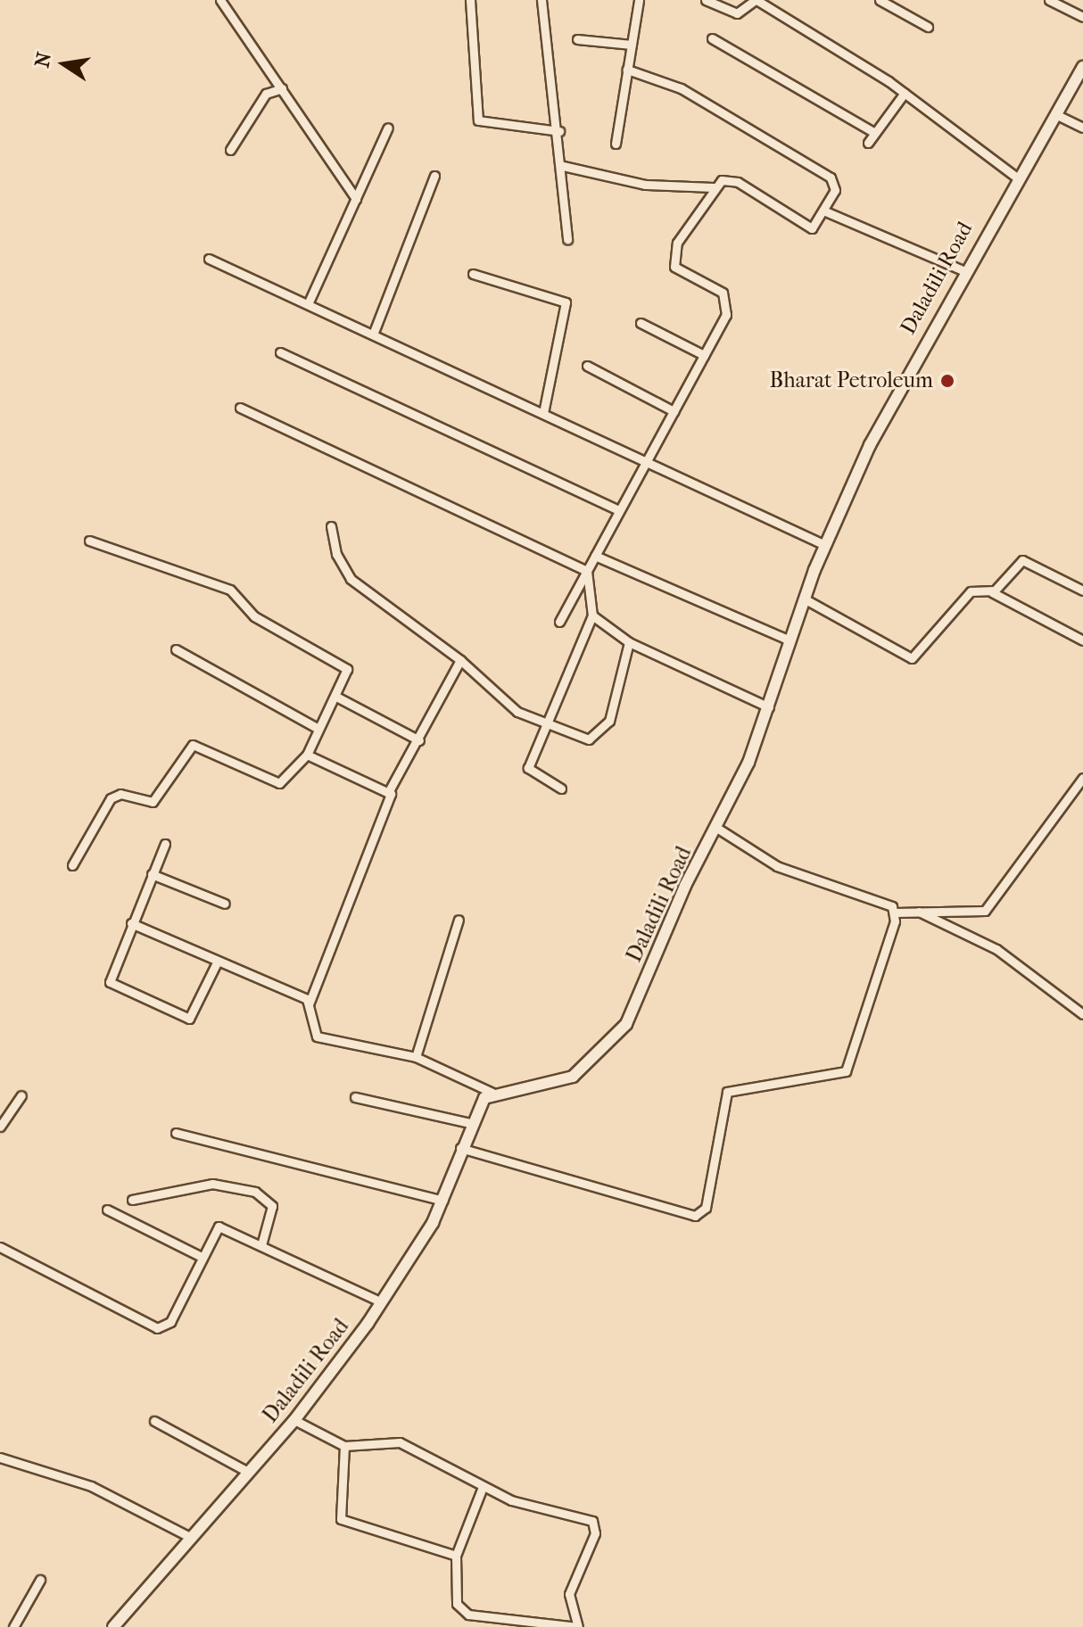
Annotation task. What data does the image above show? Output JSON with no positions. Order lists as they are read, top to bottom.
{
  "streets": {
    "main road": ["Daladili Road"]
  },
  "places": ["Bharat Petroleum"],
  "north": "left"
}
